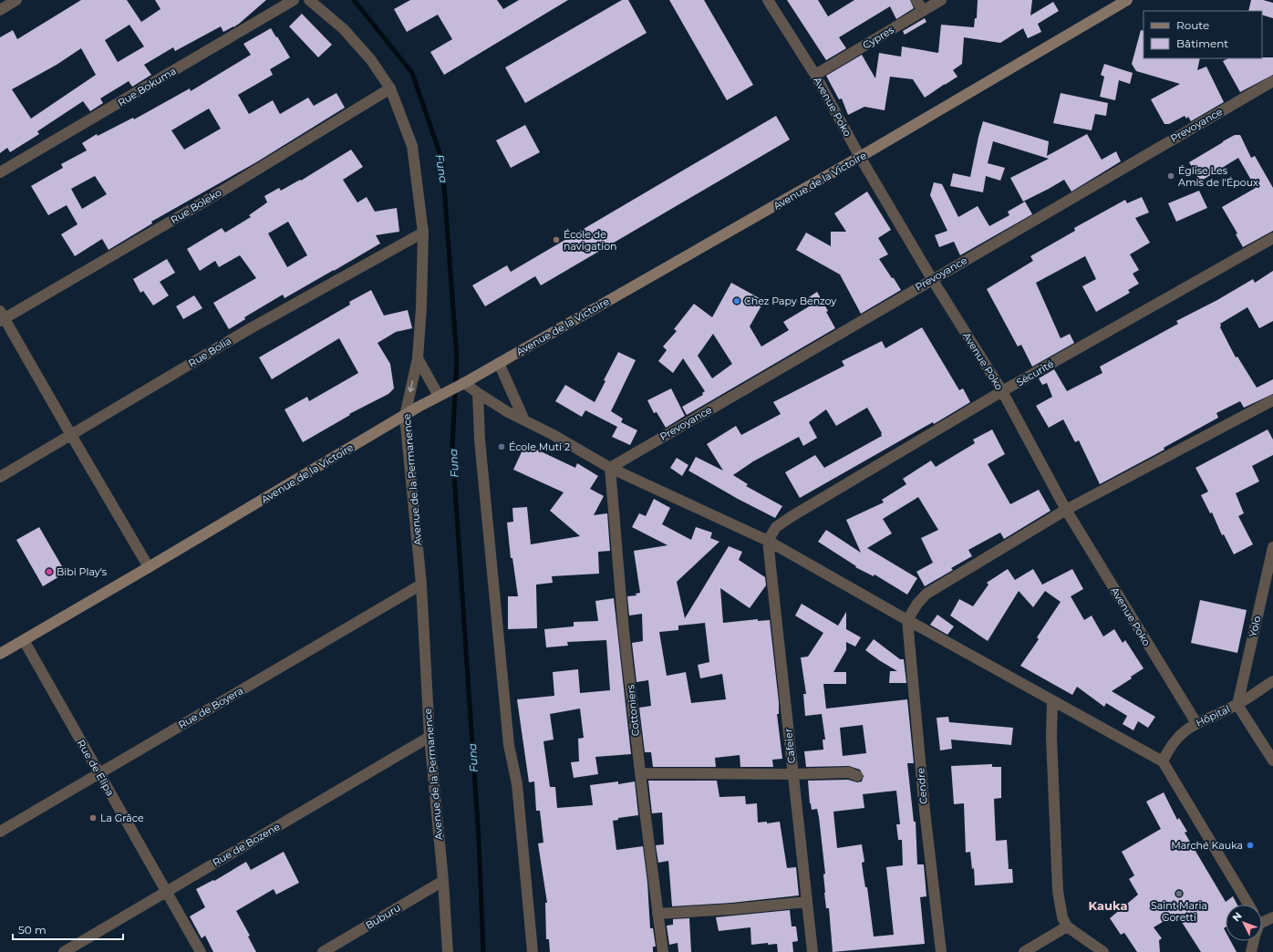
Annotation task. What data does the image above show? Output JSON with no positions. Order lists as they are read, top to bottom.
{
  "streets": {
    "main road": ["Avenue de la Victoire"],
    "street": [
      "Cypres",
      "Rue Bokuma",
      "Avenue Poko",
      "Prevoyance",
      "Rue Boleko",
      "Rue Bolia",
      "Sécurité",
      "Avenue de la Permanence",
      "Yolo",
      "Rue de Boyera",
      "Cottoniers",
      "Hôpital",
      "Cafeier",
      "Rue de Elipa",
      "Cendre",
      "Rue de Bozene",
      "Buburu"
    ]
  },
  "crossings": [
    ["Cypres", "Avenue Poko"],
    ["Avenue Poko", "Prevoyance"],
    ["Avenue Poko", "Avenue de la Victoire"],
    ["Avenue Poko", "Sécurité"],
    ["Avenue Poko", "Hôpital"],
    ["Prevoyance", "Cottoniers"],
    ["Avenue de la Victoire", "Avenue de la Permanence"],
    ["Avenue de la Victoire", "Rue de Elipa"],
    ["Rue Boleko", "Avenue de la Permanence"],
    ["Rue Bolia", "Avenue de la Permanence"],
    ["Sécurité", "Cafeier"],
    ["Avenue de la Permanence", "Rue de Boyera"],
    ["Avenue de la Permanence", "Rue de Bozene"],
    ["Avenue de la Permanence", "Buburu"],
    ["Yolo", "Hôpital"],
    ["Rue de Boyera", "Rue de Elipa"],
    ["Rue de Elipa", "Rue de Bozene"]
  ],
  "districts": ["Kauka"],
  "water": ["Funa"],
  "places": [
    "Église Les Amis de l'Époux",
    "École de navigation",
    "Chez Papy Benzoy",
    "École Muti 2",
    "Bibi Play's",
    "La Grâce",
    "Marché Kauka",
    "Saint Maria Goretti"
  ],
  "legend": ["Route", "Bâtiment"],
  "scale_bar": "50 m",
  "north": "top left"
}
